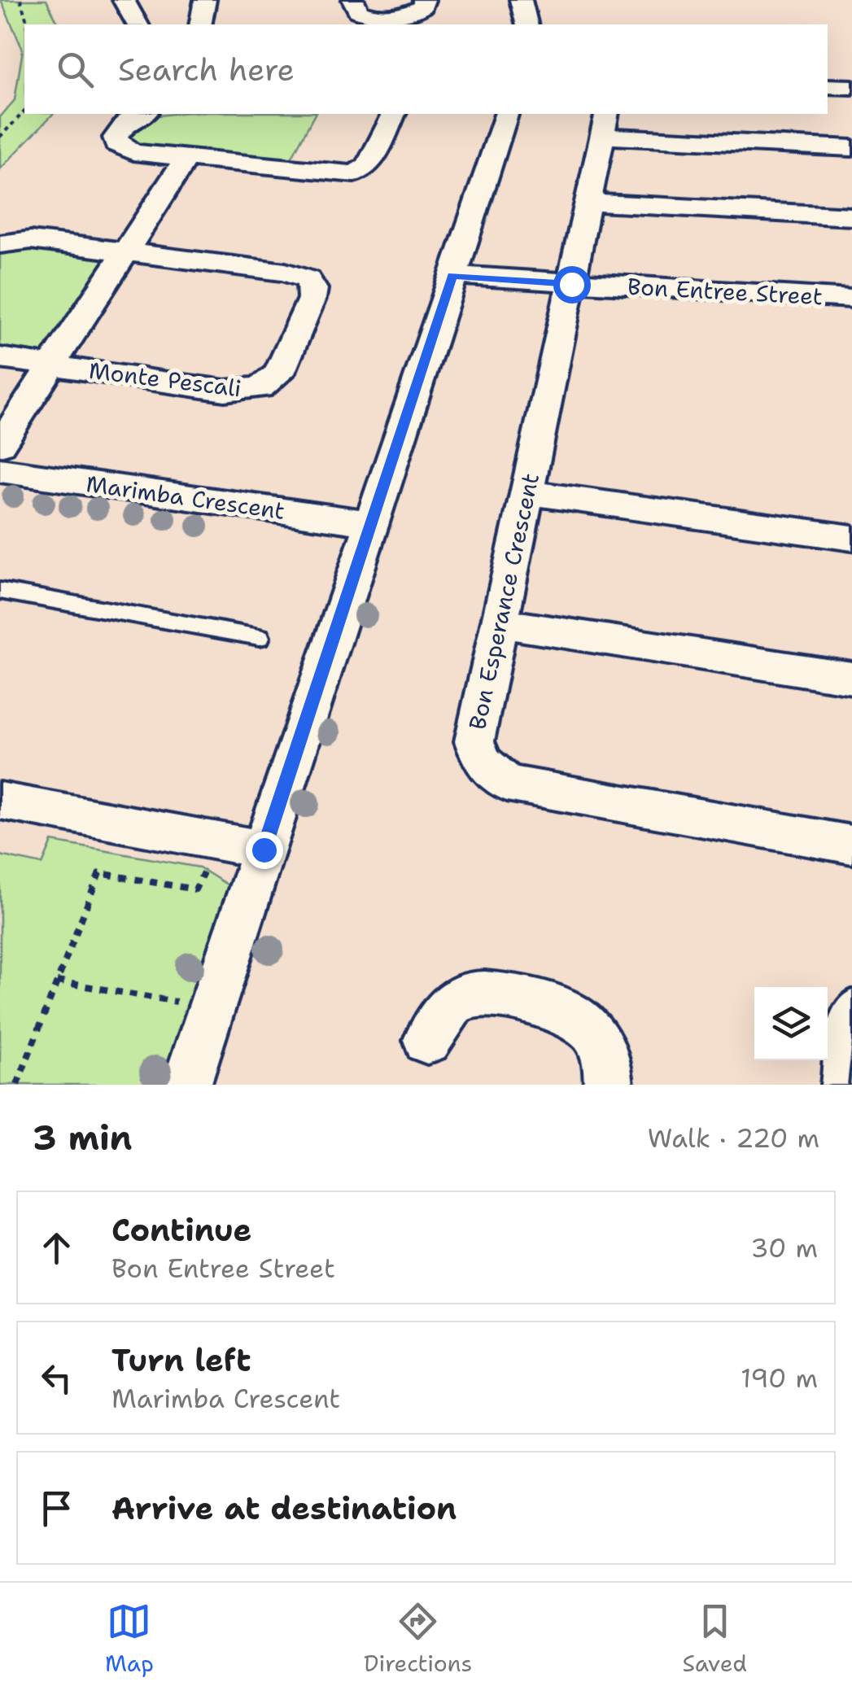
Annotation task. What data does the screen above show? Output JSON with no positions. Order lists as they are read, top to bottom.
{
  "streets": {
    "street": [
      "Bon Entree Street",
      "Monte Pescali",
      "Marimba Crescent",
      "Bon Esperance Crescent"
    ]
  },
  "crossings": [
    ["Bon Entree Street", "Bon Esperance Crescent"]
  ],
  "page": {
    "search": "Search here",
    "heading": ["3 min", "Walk · 220 m"],
    "list": [
      ["Continue", "Bon Entree Street", "30 m"],
      ["Turn left", "Marimba Crescent", "190 m"],
      "Arrive at destination"
    ],
    "nav": ["Map", "Directions", "Saved"]
  }
}
